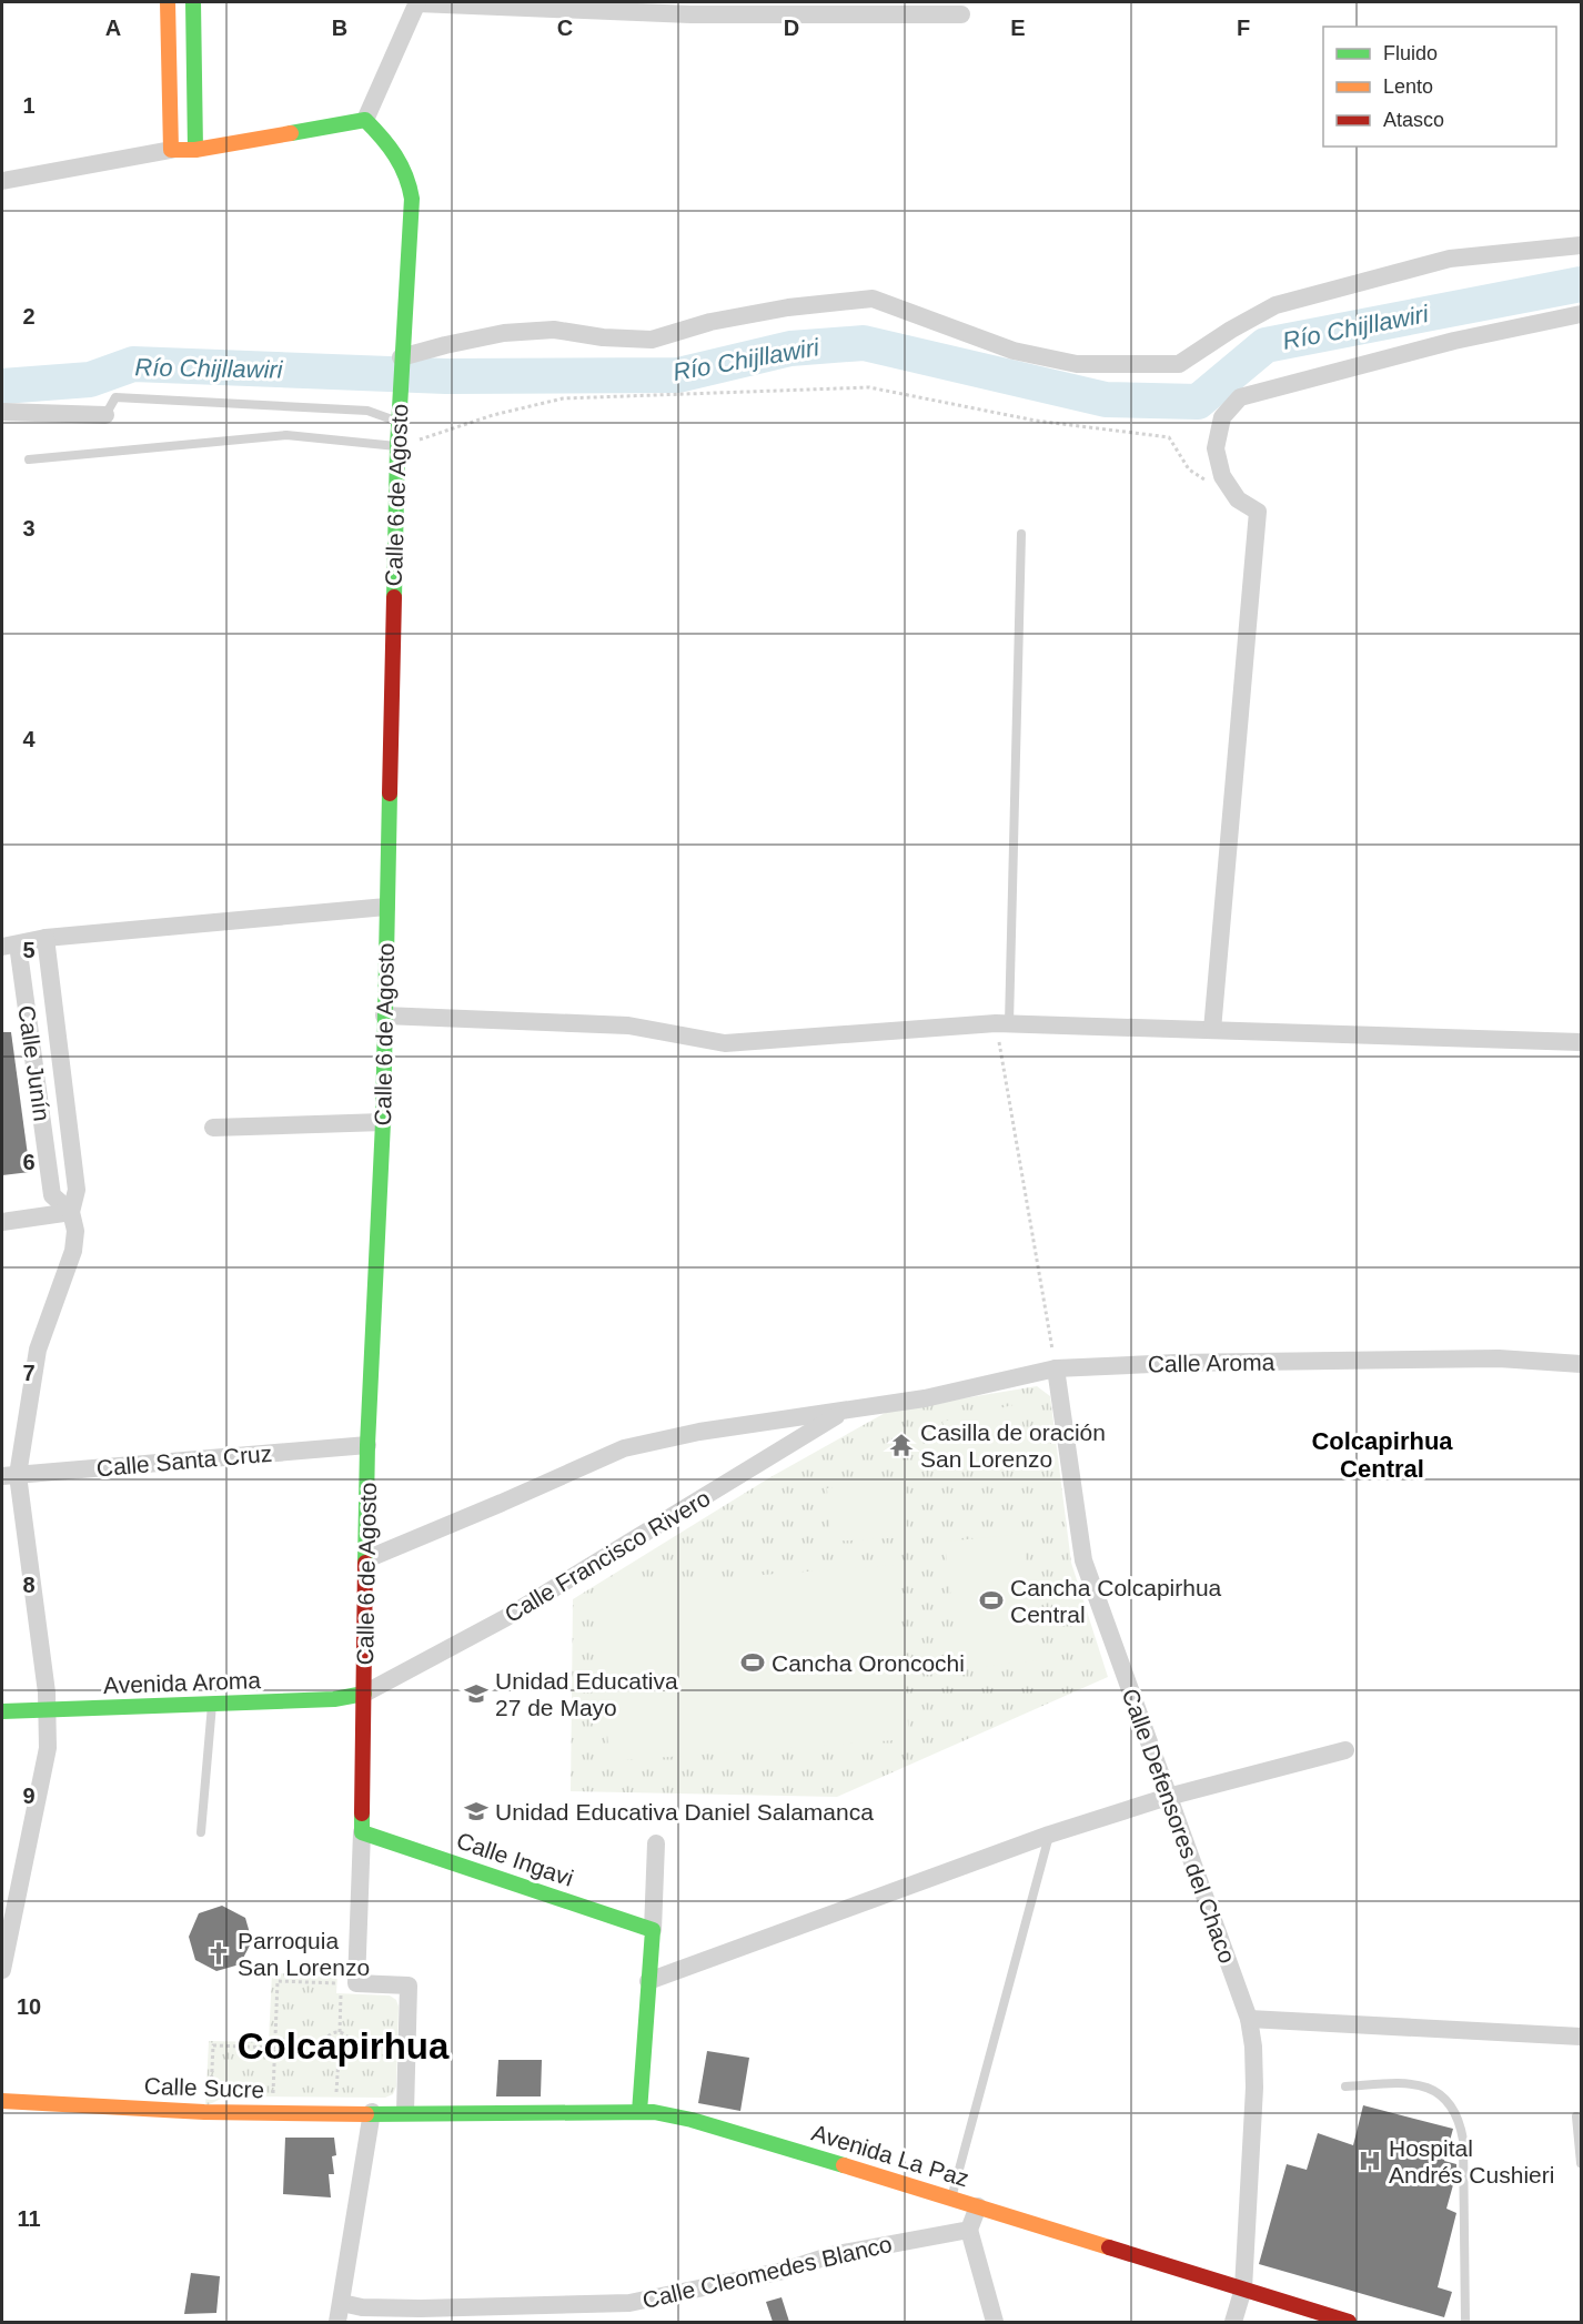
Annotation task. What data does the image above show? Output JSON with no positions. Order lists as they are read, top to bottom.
{
  "streets": {
    "main road": [
      "Calle 6 de Agosto",
      "Avenida Aroma",
      "Calle Ingavi",
      "Calle Sucre",
      "Avenida La Paz"
    ],
    "street": [
      "Calle Junín",
      "Calle Aroma",
      "Calle Santa Cruz",
      "Calle Francisco Rivero",
      "Calle Defensores del Chaco",
      "Calle Cleomedes Blanco"
    ]
  },
  "crossings": [
    ["Calle 6 de Agosto", "Calle Aroma"],
    ["Calle 6 de Agosto", "Calle Santa Cruz"],
    ["Calle 6 de Agosto", "Calle Francisco Rivero"],
    ["Calle 6 de Agosto", "Avenida Aroma"],
    ["Calle 6 de Agosto", "Calle Ingavi"],
    ["Calle 6 de Agosto", "Calle Sucre"],
    ["Calle 6 de Agosto", "Avenida La Paz"],
    ["Calle Junín", "Calle Santa Cruz"],
    ["Calle Junín", "Avenida Aroma"],
    ["Calle Aroma", "Calle Francisco Rivero"],
    ["Calle Aroma", "Calle Defensores del Chaco"],
    ["Calle Francisco Rivero", "Avenida Aroma"],
    ["Calle Defensores del Chaco", "Avenida La Paz"],
    ["Calle Sucre", "Avenida La Paz"]
  ],
  "districts": ["Colcapirhua Central", "Colcapirhua"],
  "water": ["Río Chijllawiri"],
  "places": {
    "temple": ["Casilla de oración San Lorenzo"],
    "sports": ["Cancha Colcapirhua Central", "Cancha Oroncochi"],
    "school or university": ["Unidad Educativa 27 de Mayo", "Unidad Educativa Daniel Salamanca"],
    "church": ["Parroquia San Lorenzo"],
    "hospital": ["Hospital Andrés Cushieri"]
  },
  "legend": ["Fluido", "Lento", "Atasco"],
  "grid": {
    "columns": [
      "A",
      "B",
      "C",
      "D",
      "E",
      "F"
    ],
    "rows": [
      "1",
      "2",
      "3",
      "4",
      "5",
      "6",
      "7",
      "8",
      "9",
      "10",
      "11"
    ]
  }
}
